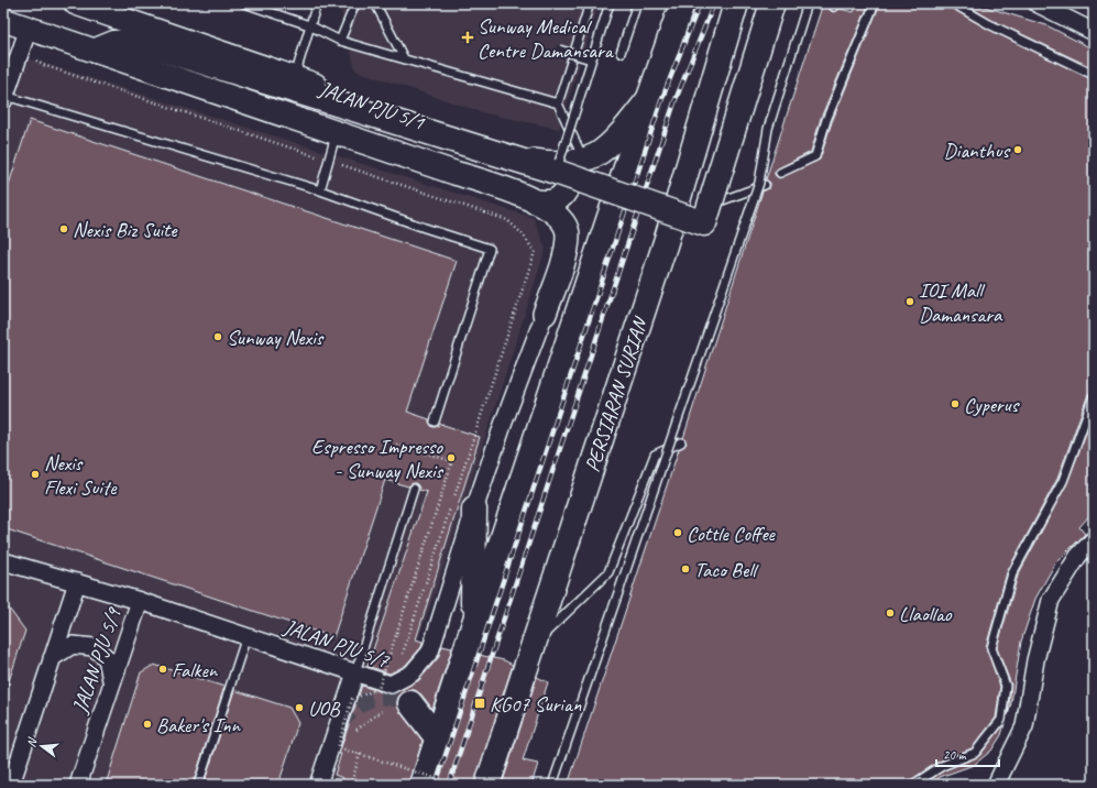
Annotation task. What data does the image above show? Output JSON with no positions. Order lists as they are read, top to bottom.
{
  "streets": {
    "main road": ["PERSIARAN SURIAN"],
    "street": ["JALAN PJU 5/1", "JALAN PJU 5/7", "JALAN PJU 5/9"]
  },
  "crossings": [
    ["JALAN PJU 5/1", "JALAN PJU 5/7"],
    ["JALAN PJU 5/7", "JALAN PJU 5/9"]
  ],
  "places": {
    "health": ["Sunway Medical Centre Damansara"],
    "other": [
      "Dianthus",
      "Nexis Biz Suite",
      "IOI Mall Damansara",
      "Sunway Nexis",
      "Cyperus",
      "Espresso Impresso - Sunway Nexis",
      "Nexis Flexi Suite",
      "Cottle Coffee",
      "Taco Bell",
      "Llaollao",
      "Falken",
      "UOB",
      "Baker's Inn"
    ],
    "transit": ["KG07 Surian"]
  },
  "scale_bar": "20 m",
  "north": "left"
}
